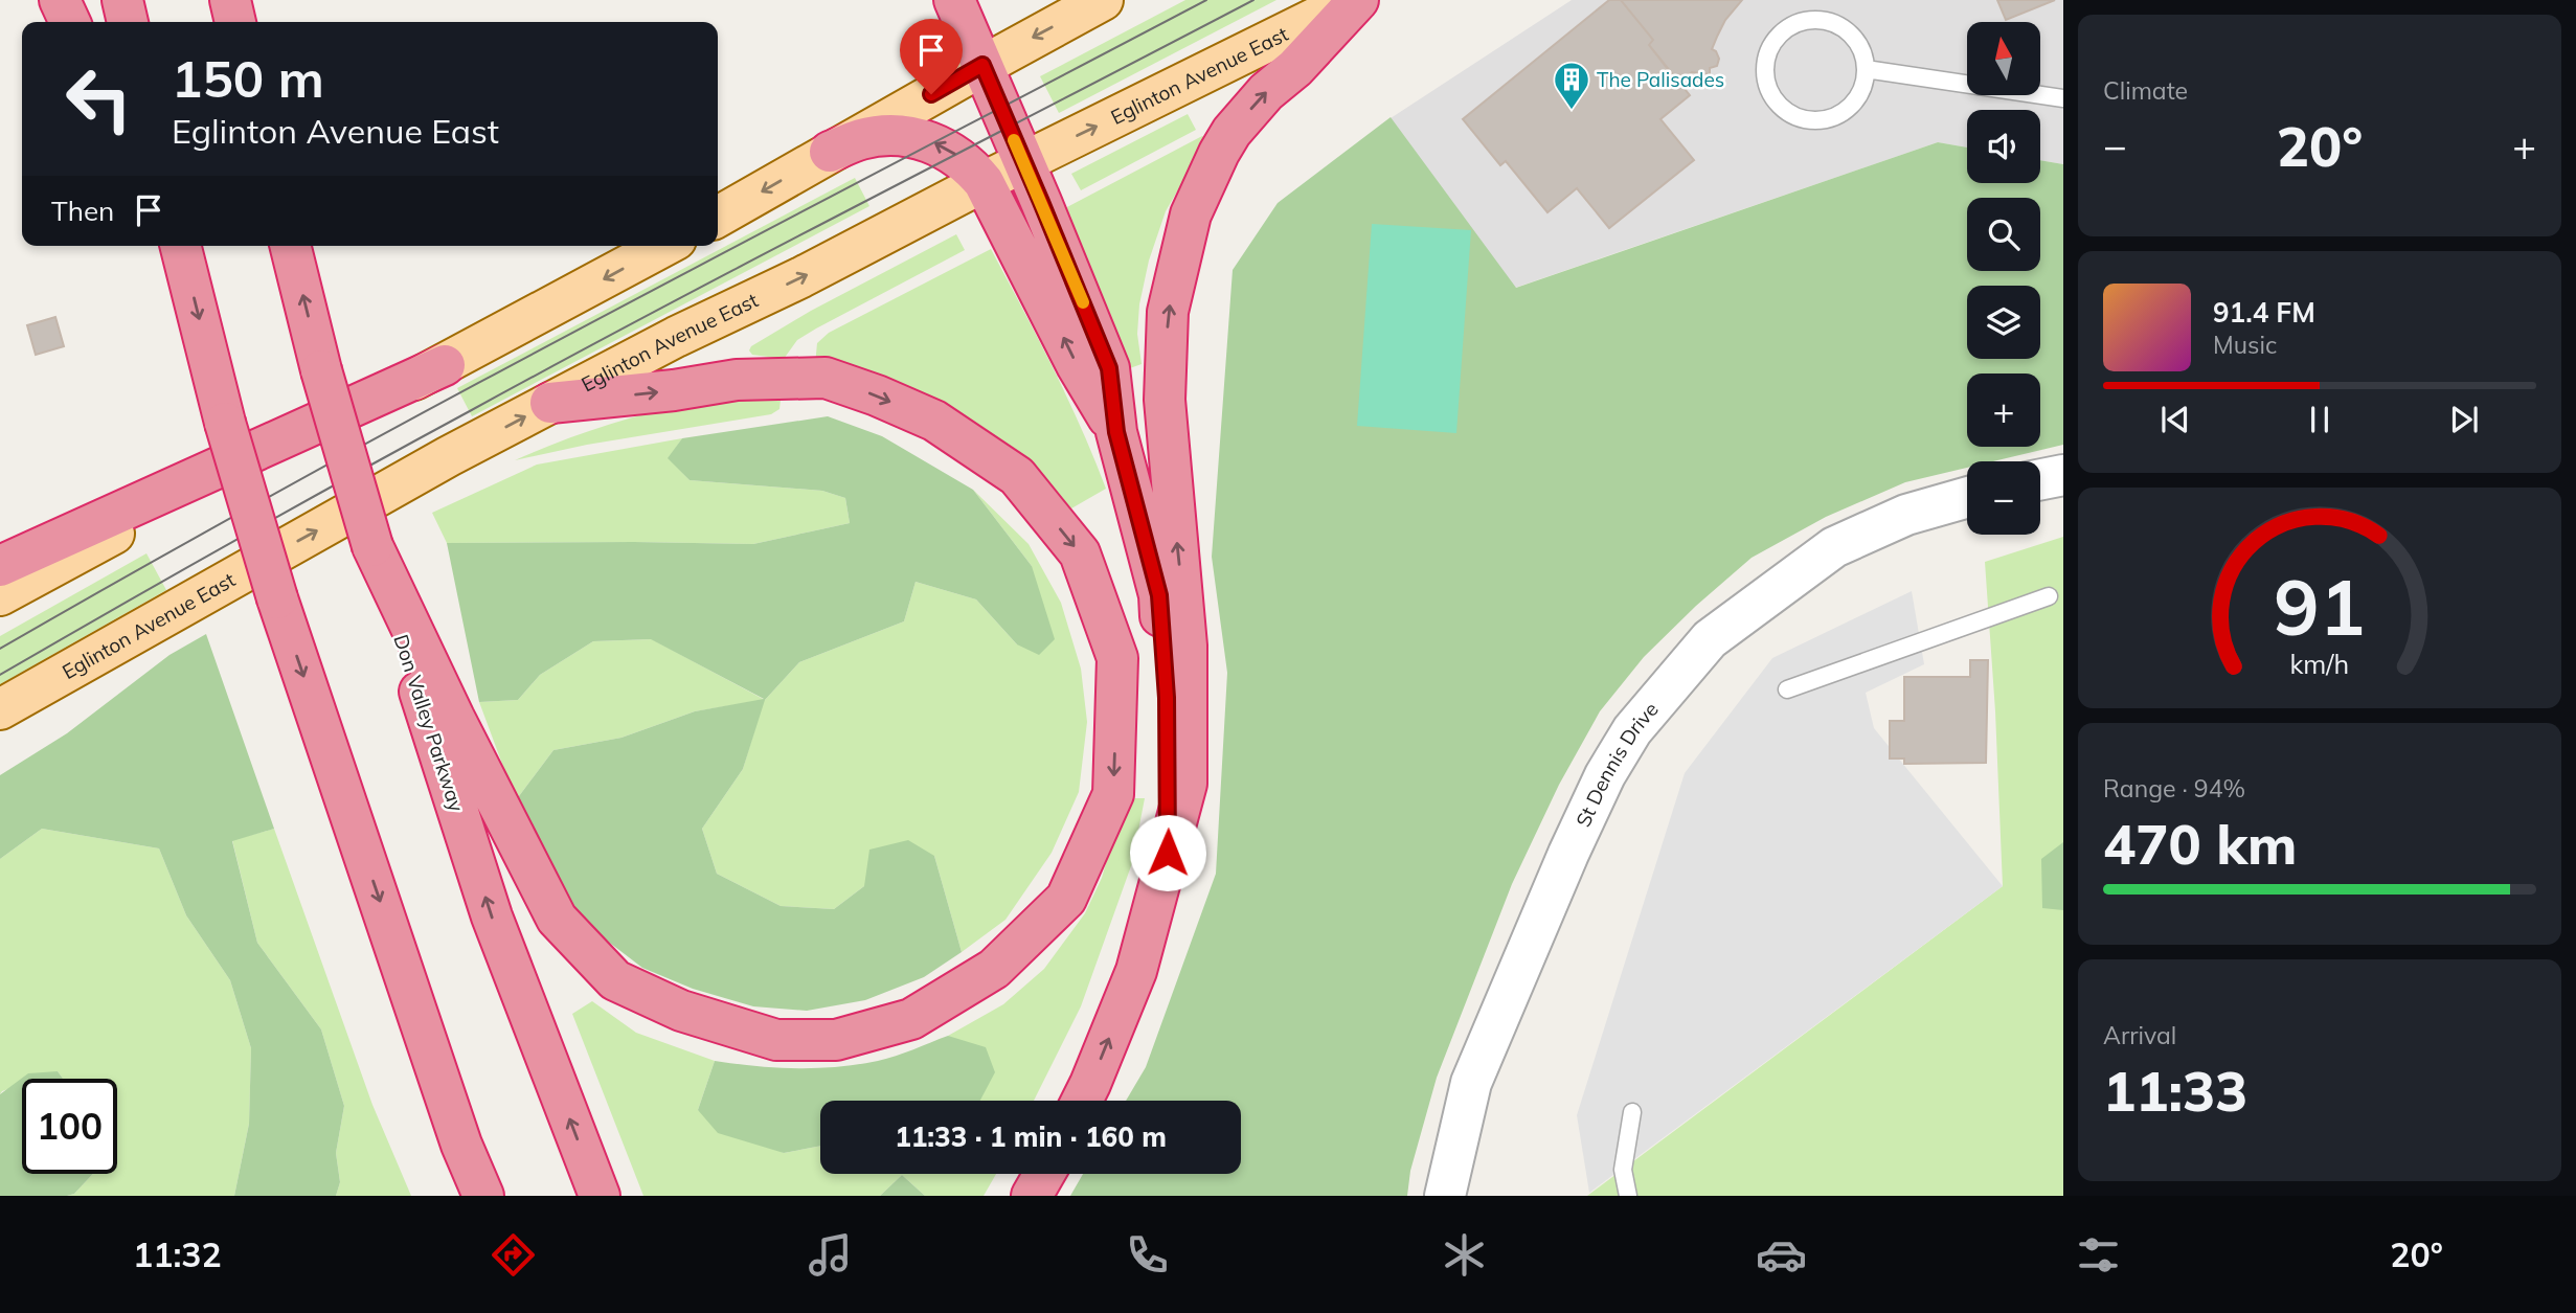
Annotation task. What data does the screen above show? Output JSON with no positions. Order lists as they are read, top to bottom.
{
  "streets": {
    "highway": ["Don Valley Parkway"],
    "main road": ["Eglinton Avenue East"],
    "street": ["St Dennis Drive"]
  },
  "places": {
    "building": ["The Palisades"]
  },
  "north": "top",
  "page": {
    "tile": [
      "Climate",
      ["Range · 94%", "470 km"],
      ["Arrival", "11:33"]
    ],
    "map_buttons": ["+", "−"],
    "turn": ["150 m", "Eglinton Avenue East"],
    "heat": ["−", "20°", "+"],
    "then": "Then",
    "song": ["91.4 FM", "Music"],
    "limit": "100",
    "trip": "11:33 · 1 min · 160 m",
    "tabs": ["11:32", "20°"],
    "gauge": ["91", "km/h"]
  }
}
